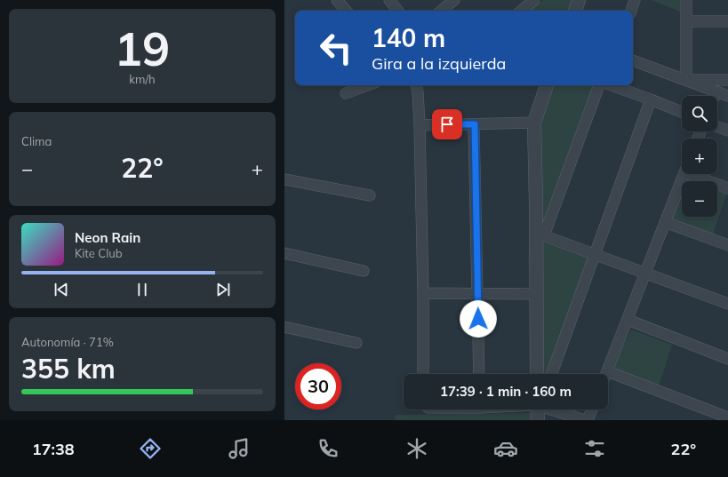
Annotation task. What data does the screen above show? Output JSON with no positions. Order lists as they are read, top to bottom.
{
  "page": {
    "tile": [
      ["19", "km/h"],
      "Clima",
      ["Autonomía · 71%", "355 km"]
    ],
    "turn": ["140 m", "Gira a la izquierda"],
    "map_buttons": ["+", "−"],
    "heat": ["−", "22°", "+"],
    "song": ["Neon Rain", "Kite Club"],
    "limit": "30",
    "trip": "17:39 · 1 min · 160 m",
    "tabs": ["17:38", "22°"]
  }
}
